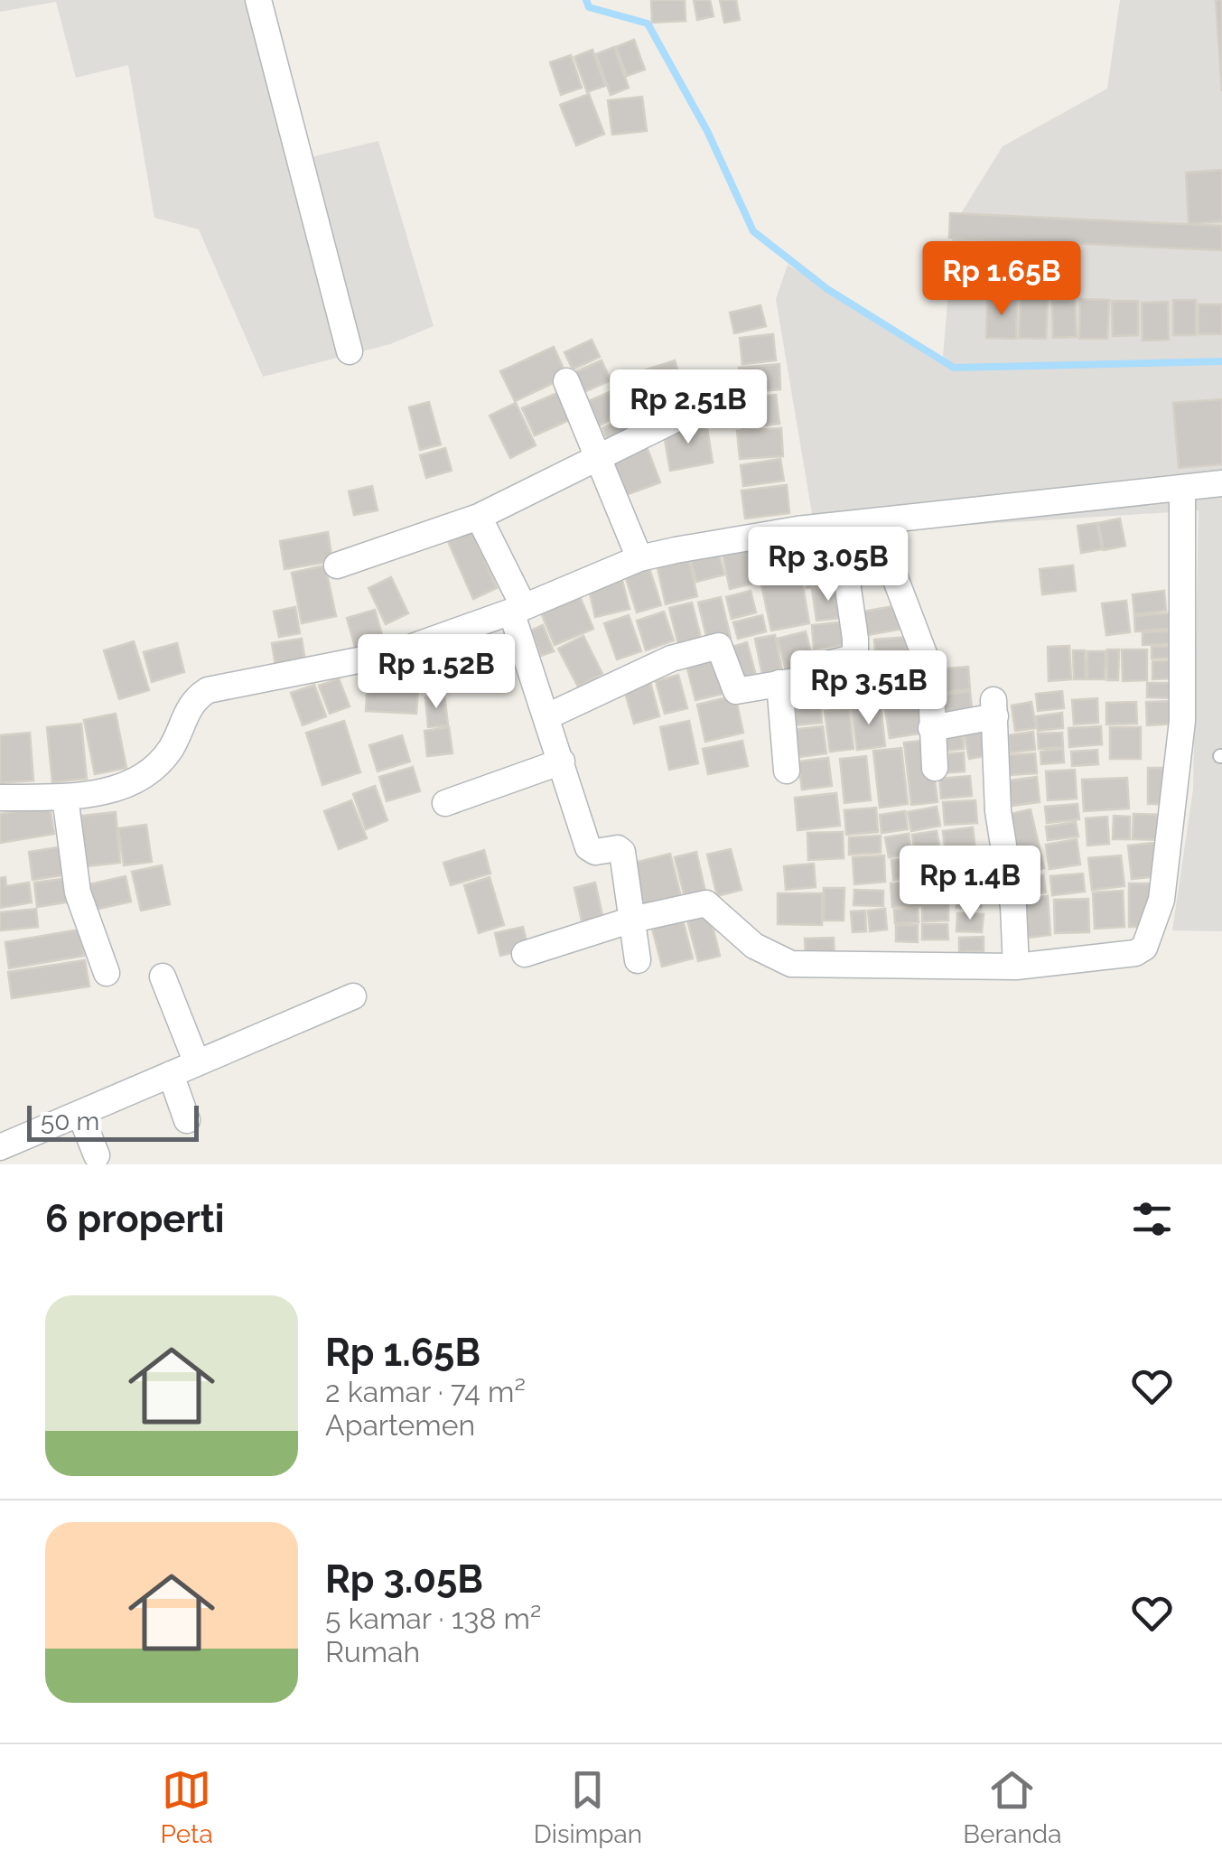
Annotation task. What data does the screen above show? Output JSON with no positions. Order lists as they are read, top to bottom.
{
  "scale_bar": "50 m",
  "page": {
    "price": [
      "Rp 1.65B",
      "Rp 2.51B",
      "Rp 3.05B",
      "Rp 1.52B",
      "Rp 3.51B",
      "Rp 1.4B"
    ],
    "scale": "50 m",
    "heading": "6 properti",
    "list": [
      {
        "name": "Rp 1.65B",
        "note": "2 kamar · 74 m² · Apartemen"
      },
      {
        "name": "Rp 3.05B",
        "note": "5 kamar · 138 m² · Rumah"
      }
    ],
    "tabs": ["Peta", "Disimpan", "Beranda"]
  }
}
